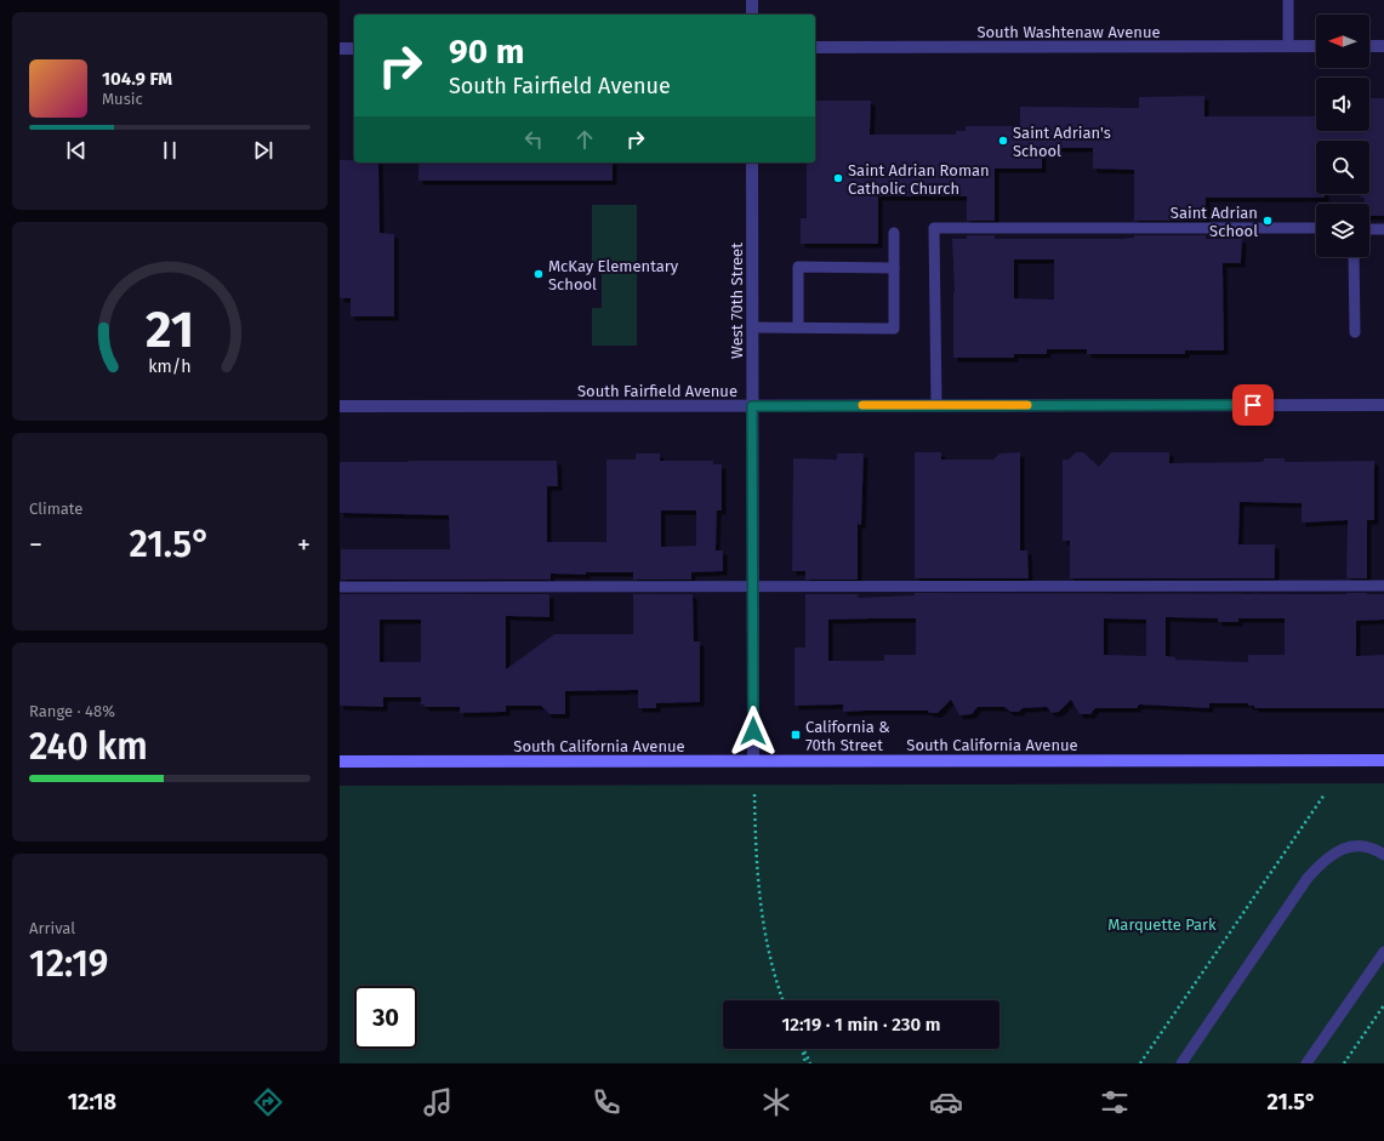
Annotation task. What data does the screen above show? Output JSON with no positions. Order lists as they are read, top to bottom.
{
  "streets": {
    "street": [
      "South Washtenaw Avenue",
      "West 70th Street",
      "South Fairfield Avenue",
      "South California Avenue"
    ]
  },
  "crossings": [
    ["West 70th Street", "South Fairfield Avenue"],
    ["West 70th Street", "South California Avenue"]
  ],
  "parks": ["Marquette Park"],
  "places": {
    "other": [
      "Saint Adrian's School",
      "Saint Adrian Roman Catholic Church",
      "Saint Adrian School",
      "McKay Elementary School"
    ],
    "transit": ["California & 70th Street"]
  },
  "north": "left",
  "page": {
    "turn": ["90 m", "South Fairfield Avenue"],
    "song": ["104.9 FM", "Music"],
    "tile": [
      "Climate",
      ["Range · 48%", "240 km"],
      ["Arrival", "12:19"]
    ],
    "heat": ["−", "21.5°", "+"],
    "limit": "30",
    "trip": "12:19 · 1 min · 230 m",
    "tabs": ["12:18", "21.5°"],
    "gauge": ["21", "km/h"]
  }
}
